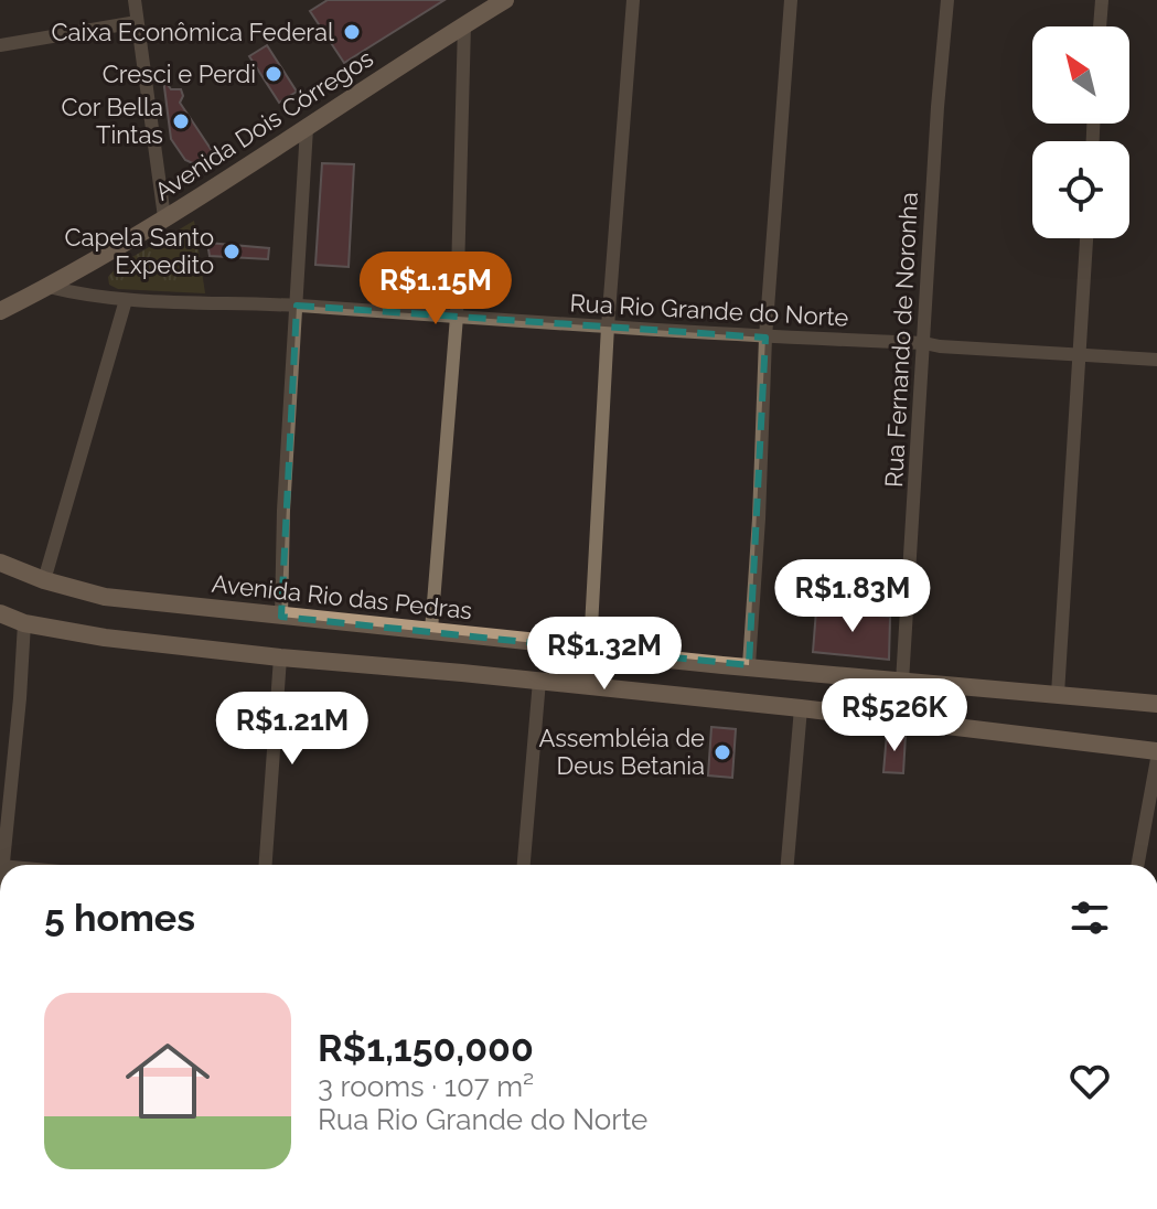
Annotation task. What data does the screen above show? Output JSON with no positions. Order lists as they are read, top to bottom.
{
  "streets": {
    "main road": ["Avenida Dois Córregos", "Avenida Rio das Pedras"],
    "street": ["Rua Rio Grande do Norte", "Rua Fernando de Noronha"]
  },
  "crossings": [
    ["Avenida Dois Córregos", "Rua Rio Grande do Norte"],
    ["Rua Rio Grande do Norte", "Rua Fernando de Noronha"],
    ["Rua Fernando de Noronha", "Avenida Rio das Pedras"]
  ],
  "places": [
    "Caixa Econômica Federal",
    "Cresci e Perdi",
    "Cor Bella Tintas",
    "Capela Santo Expedito",
    "Assembléia de Deus Betania"
  ],
  "north": "top left",
  "page": {
    "price": [
      "R$1.15M",
      "R$1.83M",
      "R$1.32M",
      "R$526K",
      "R$1.21M"
    ],
    "heading": "5 homes",
    "list": [
      {
        "name": "R$1,150,000",
        "note": "3 rooms · 107 m² · Rua Rio Grande do Norte"
      }
    ]
  }
}
